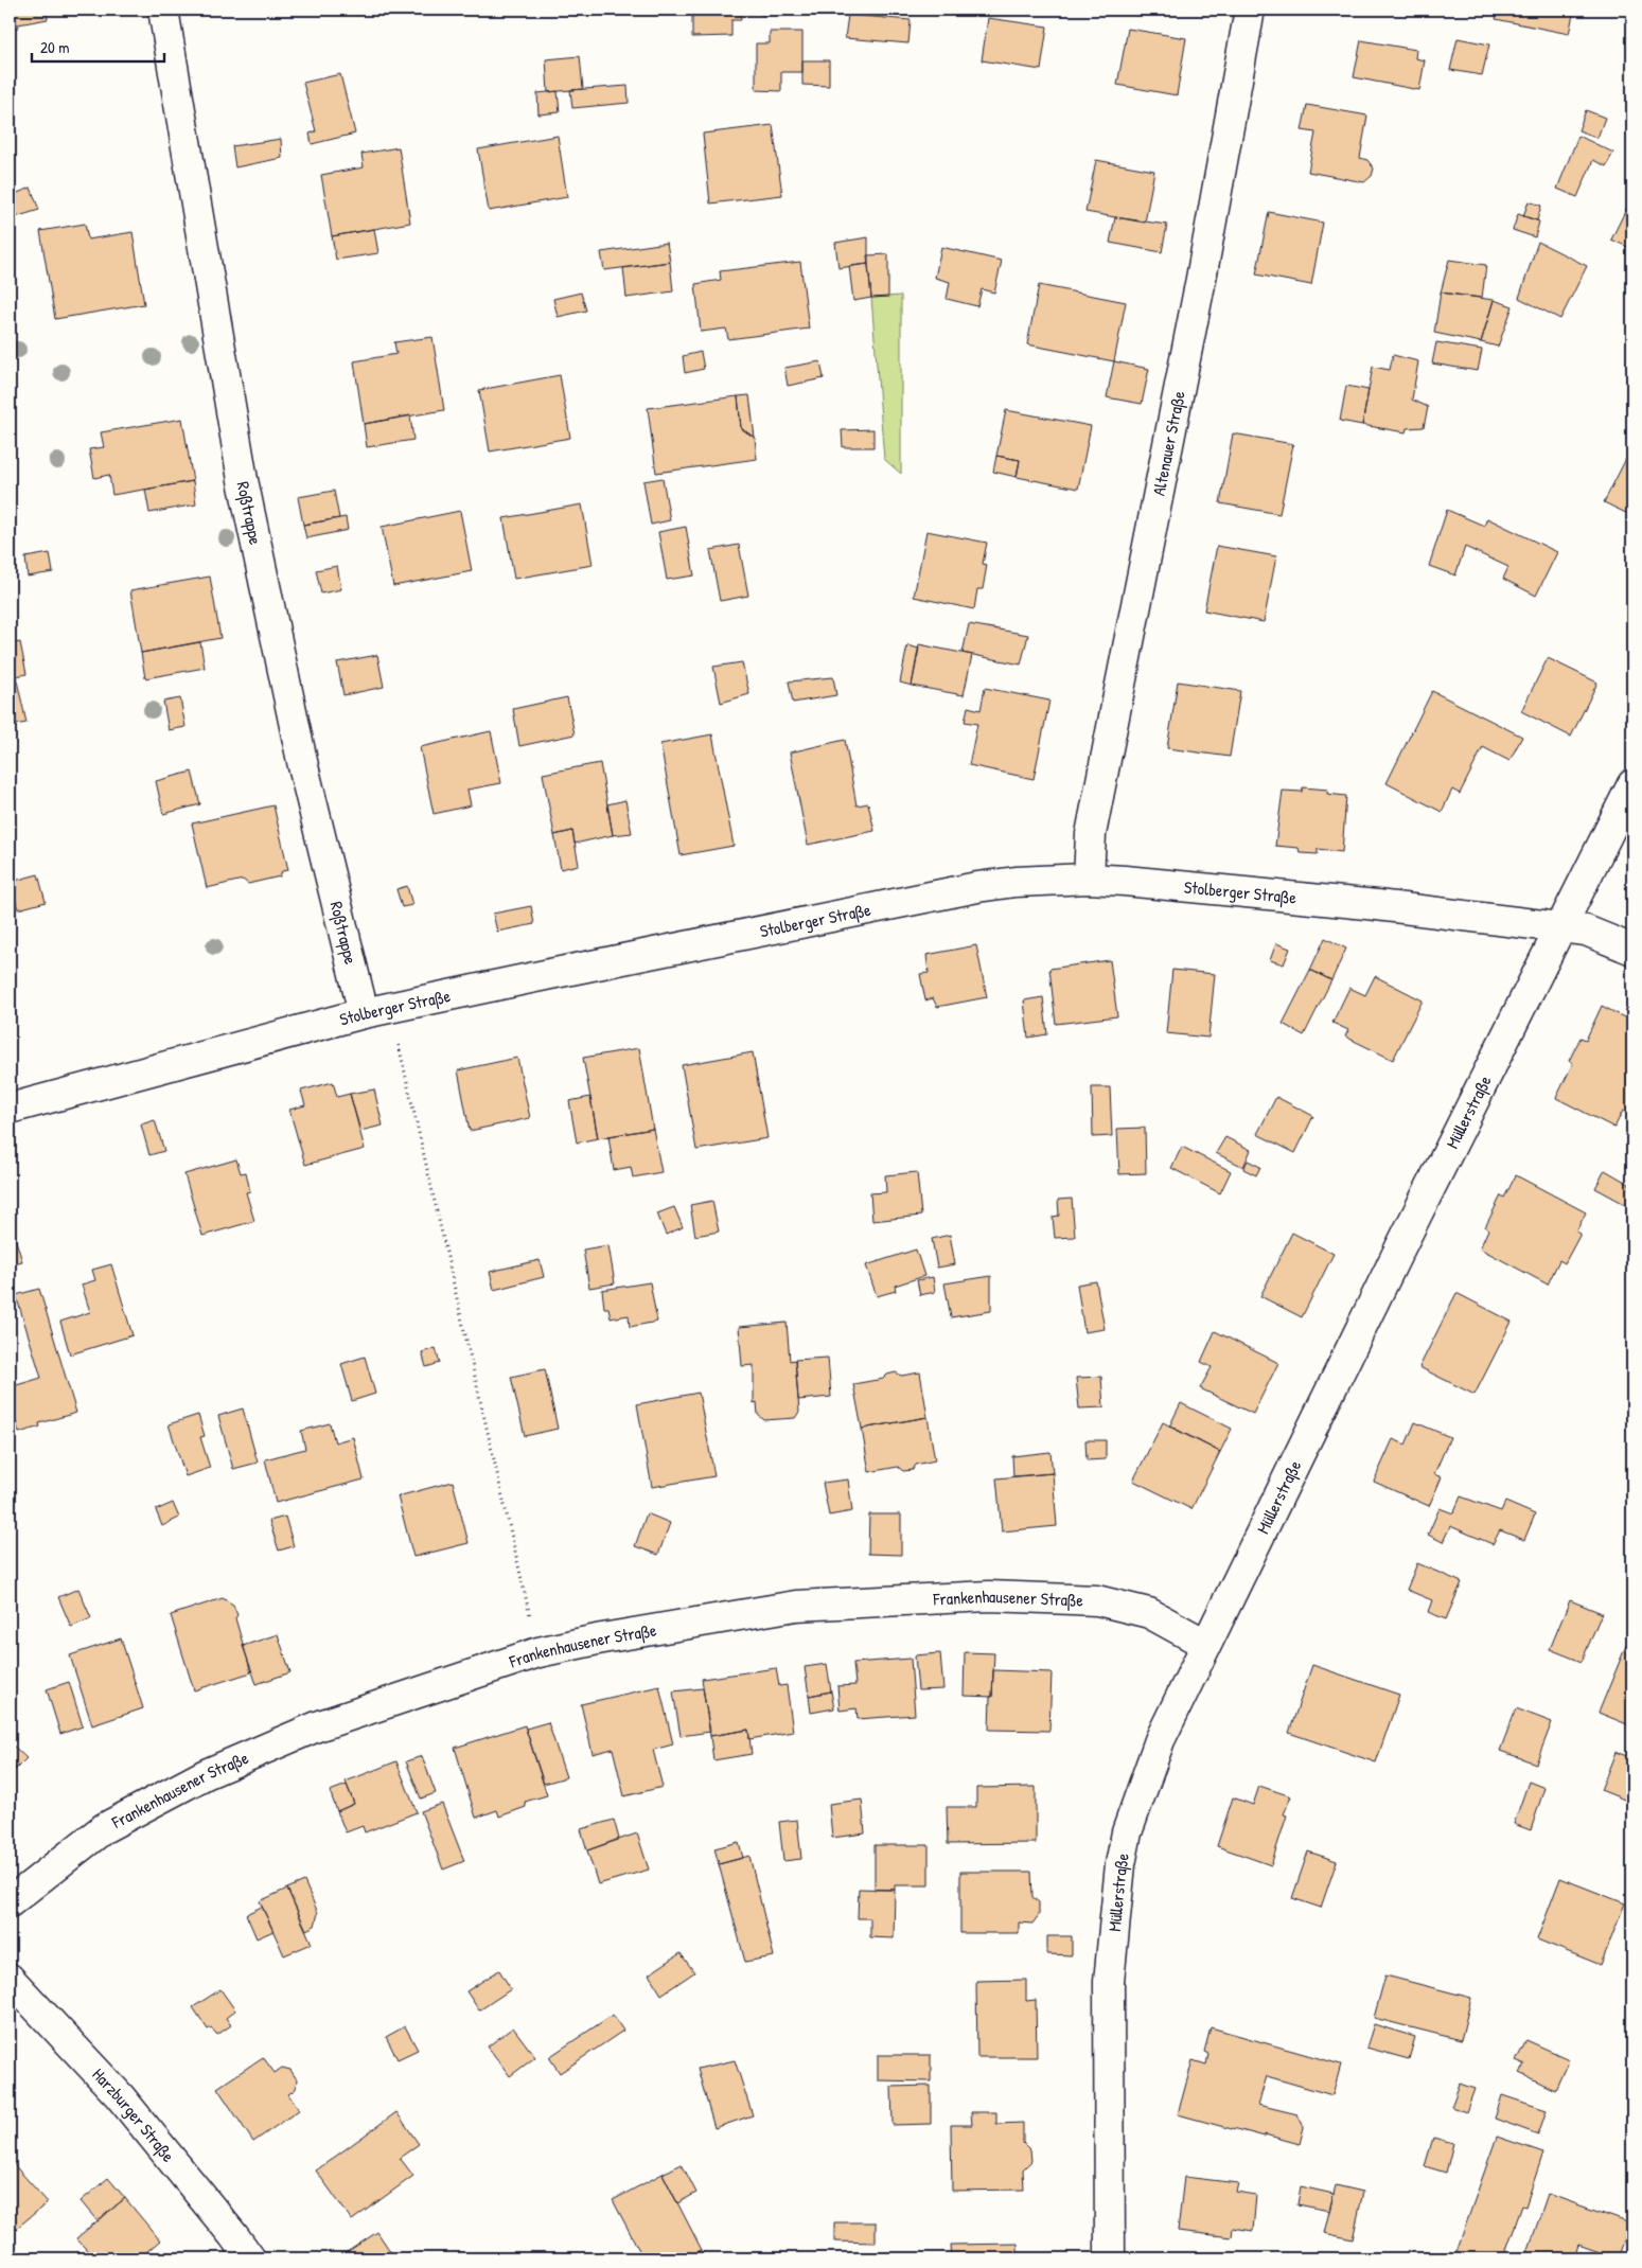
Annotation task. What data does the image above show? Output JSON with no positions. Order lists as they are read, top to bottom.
{
  "streets": {
    "street": [
      "Altenauer Straße",
      "Roßtrappe",
      "Stolberger Straße",
      "Müllerstraße",
      "Frankenhausener Straße",
      "Harzburger Straße"
    ]
  },
  "crossings": [
    ["Altenauer Straße", "Stolberger Straße"],
    ["Roßtrappe", "Stolberger Straße"],
    ["Stolberger Straße", "Müllerstraße"],
    ["Müllerstraße", "Frankenhausener Straße"]
  ],
  "scale_bar": "20 m"
}
